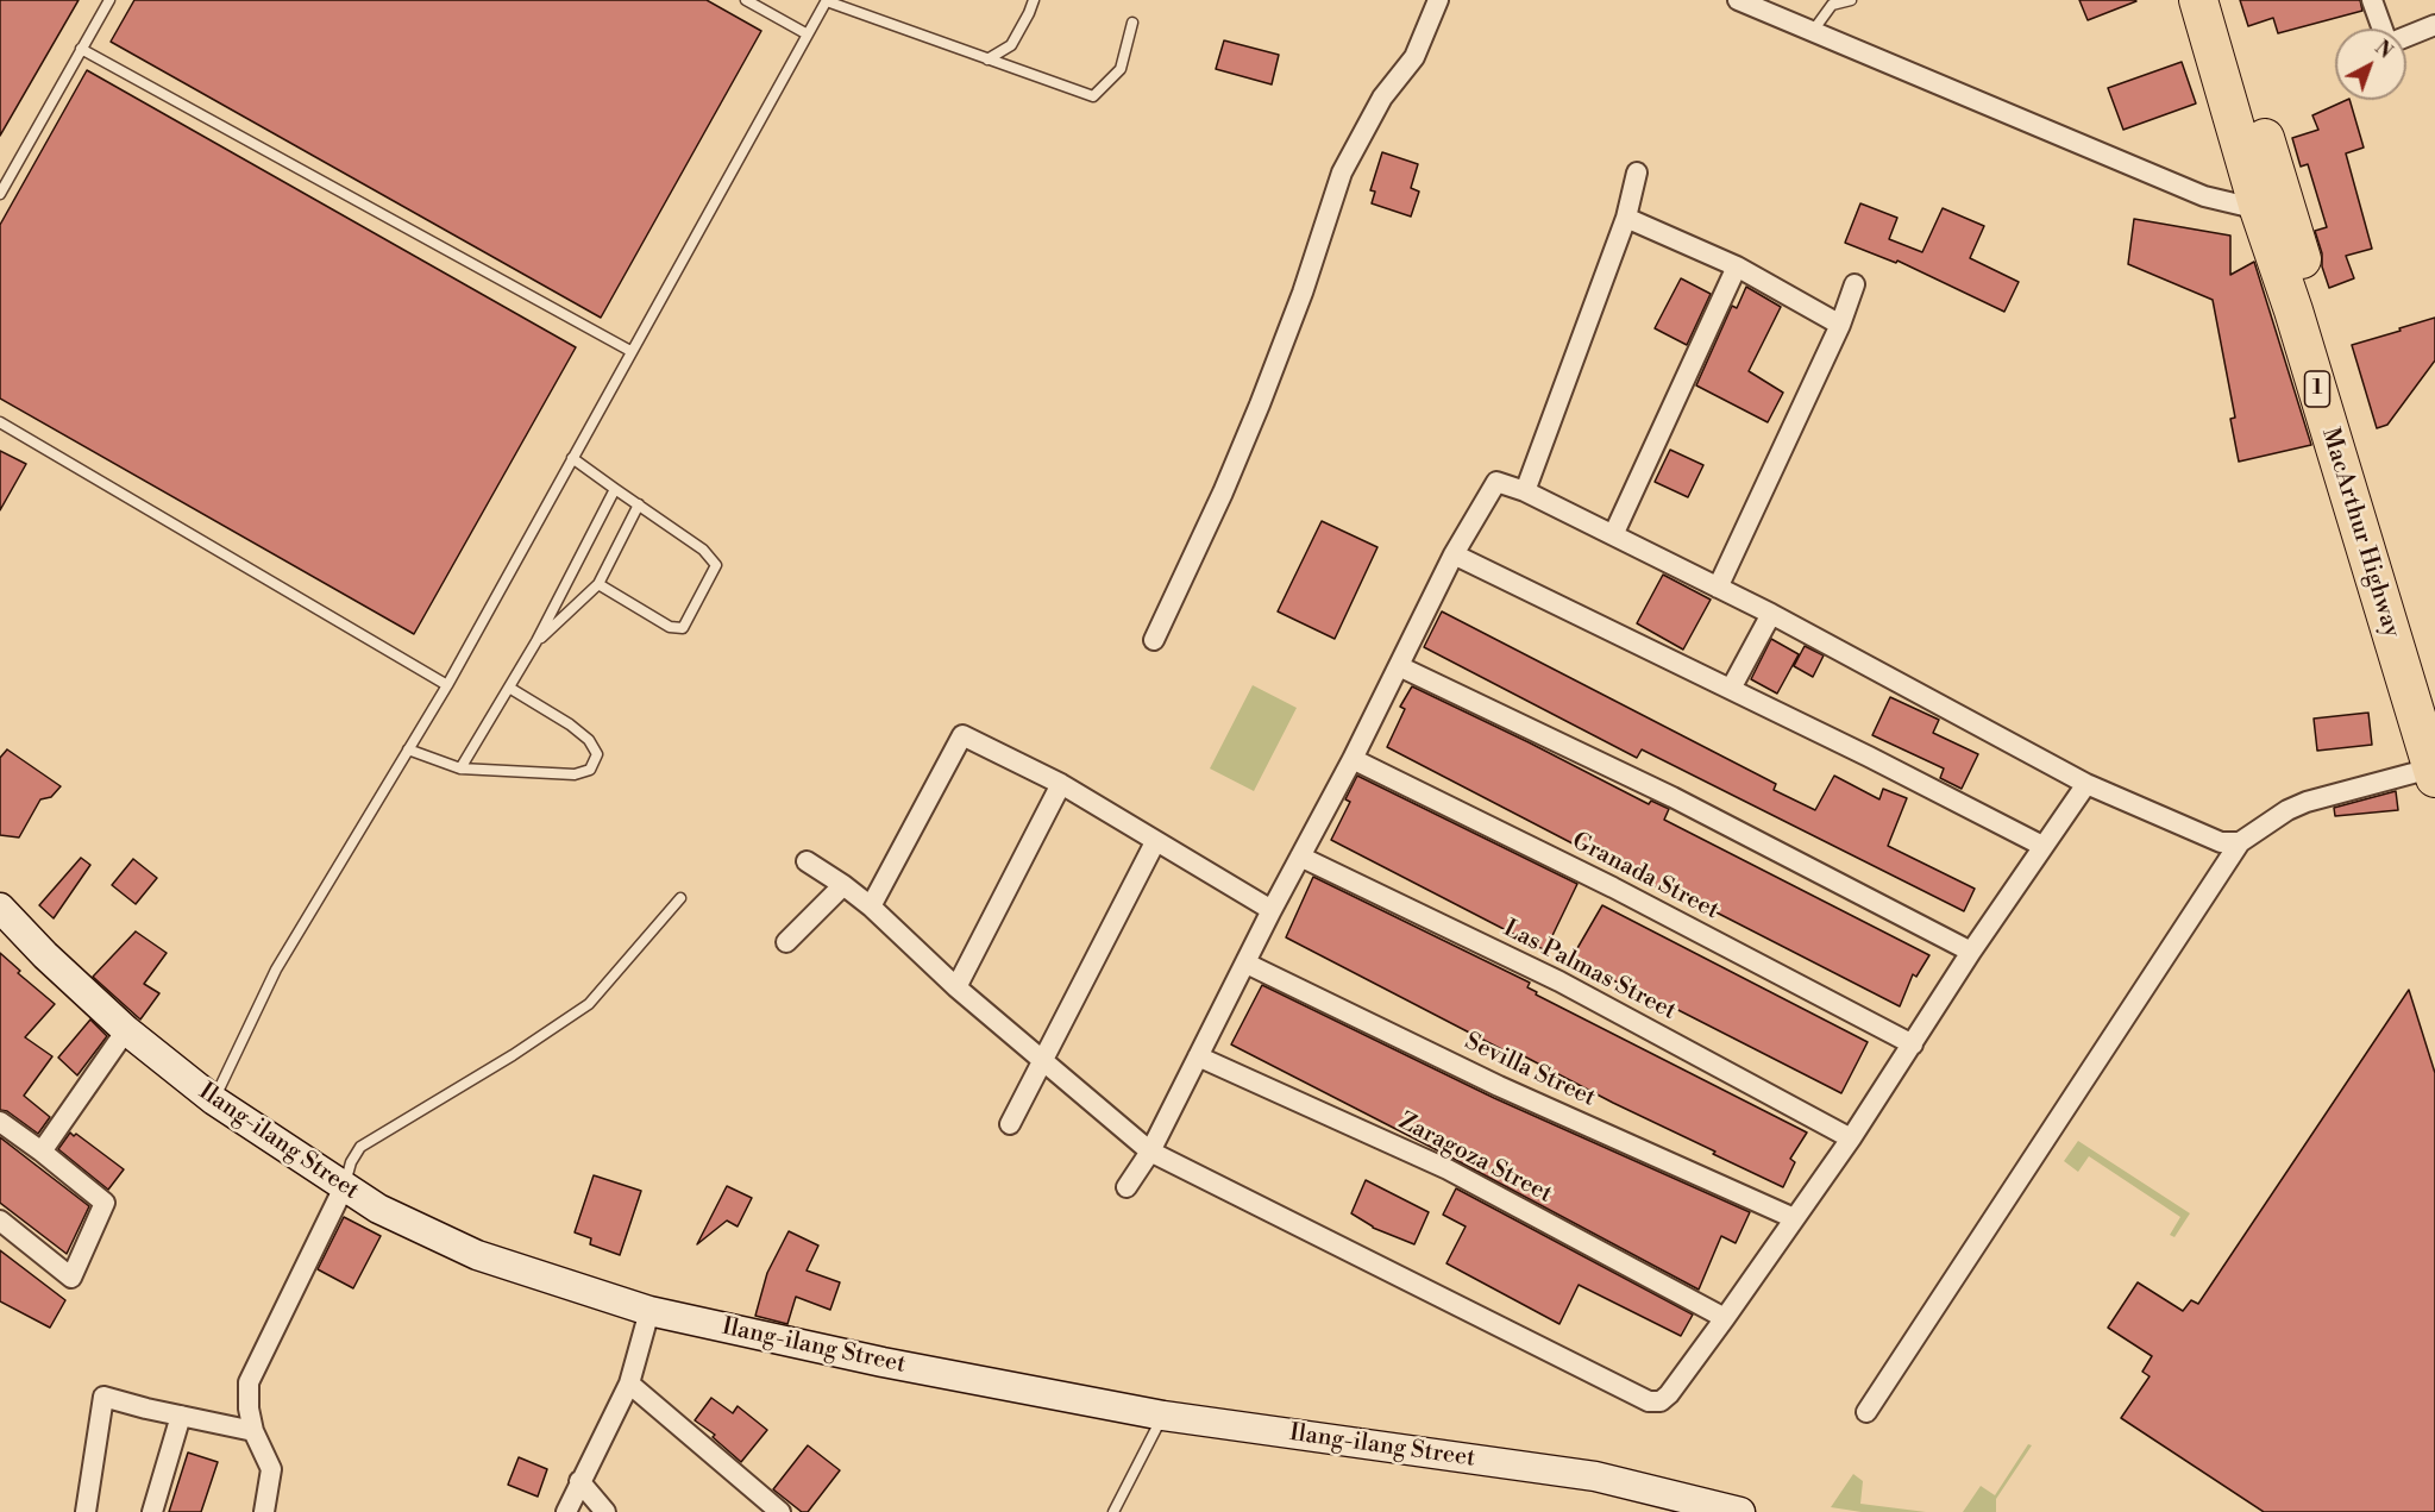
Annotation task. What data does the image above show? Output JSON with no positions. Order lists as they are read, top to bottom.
{
  "streets": {
    "highway": ["1", "MacArthur Highway"],
    "street": [
      "Granada Street",
      "Las Palmas Street",
      "Sevilla Street",
      "Ilang-ilang Street",
      "Zaragoza Street"
    ]
  },
  "north": "top right"
}
